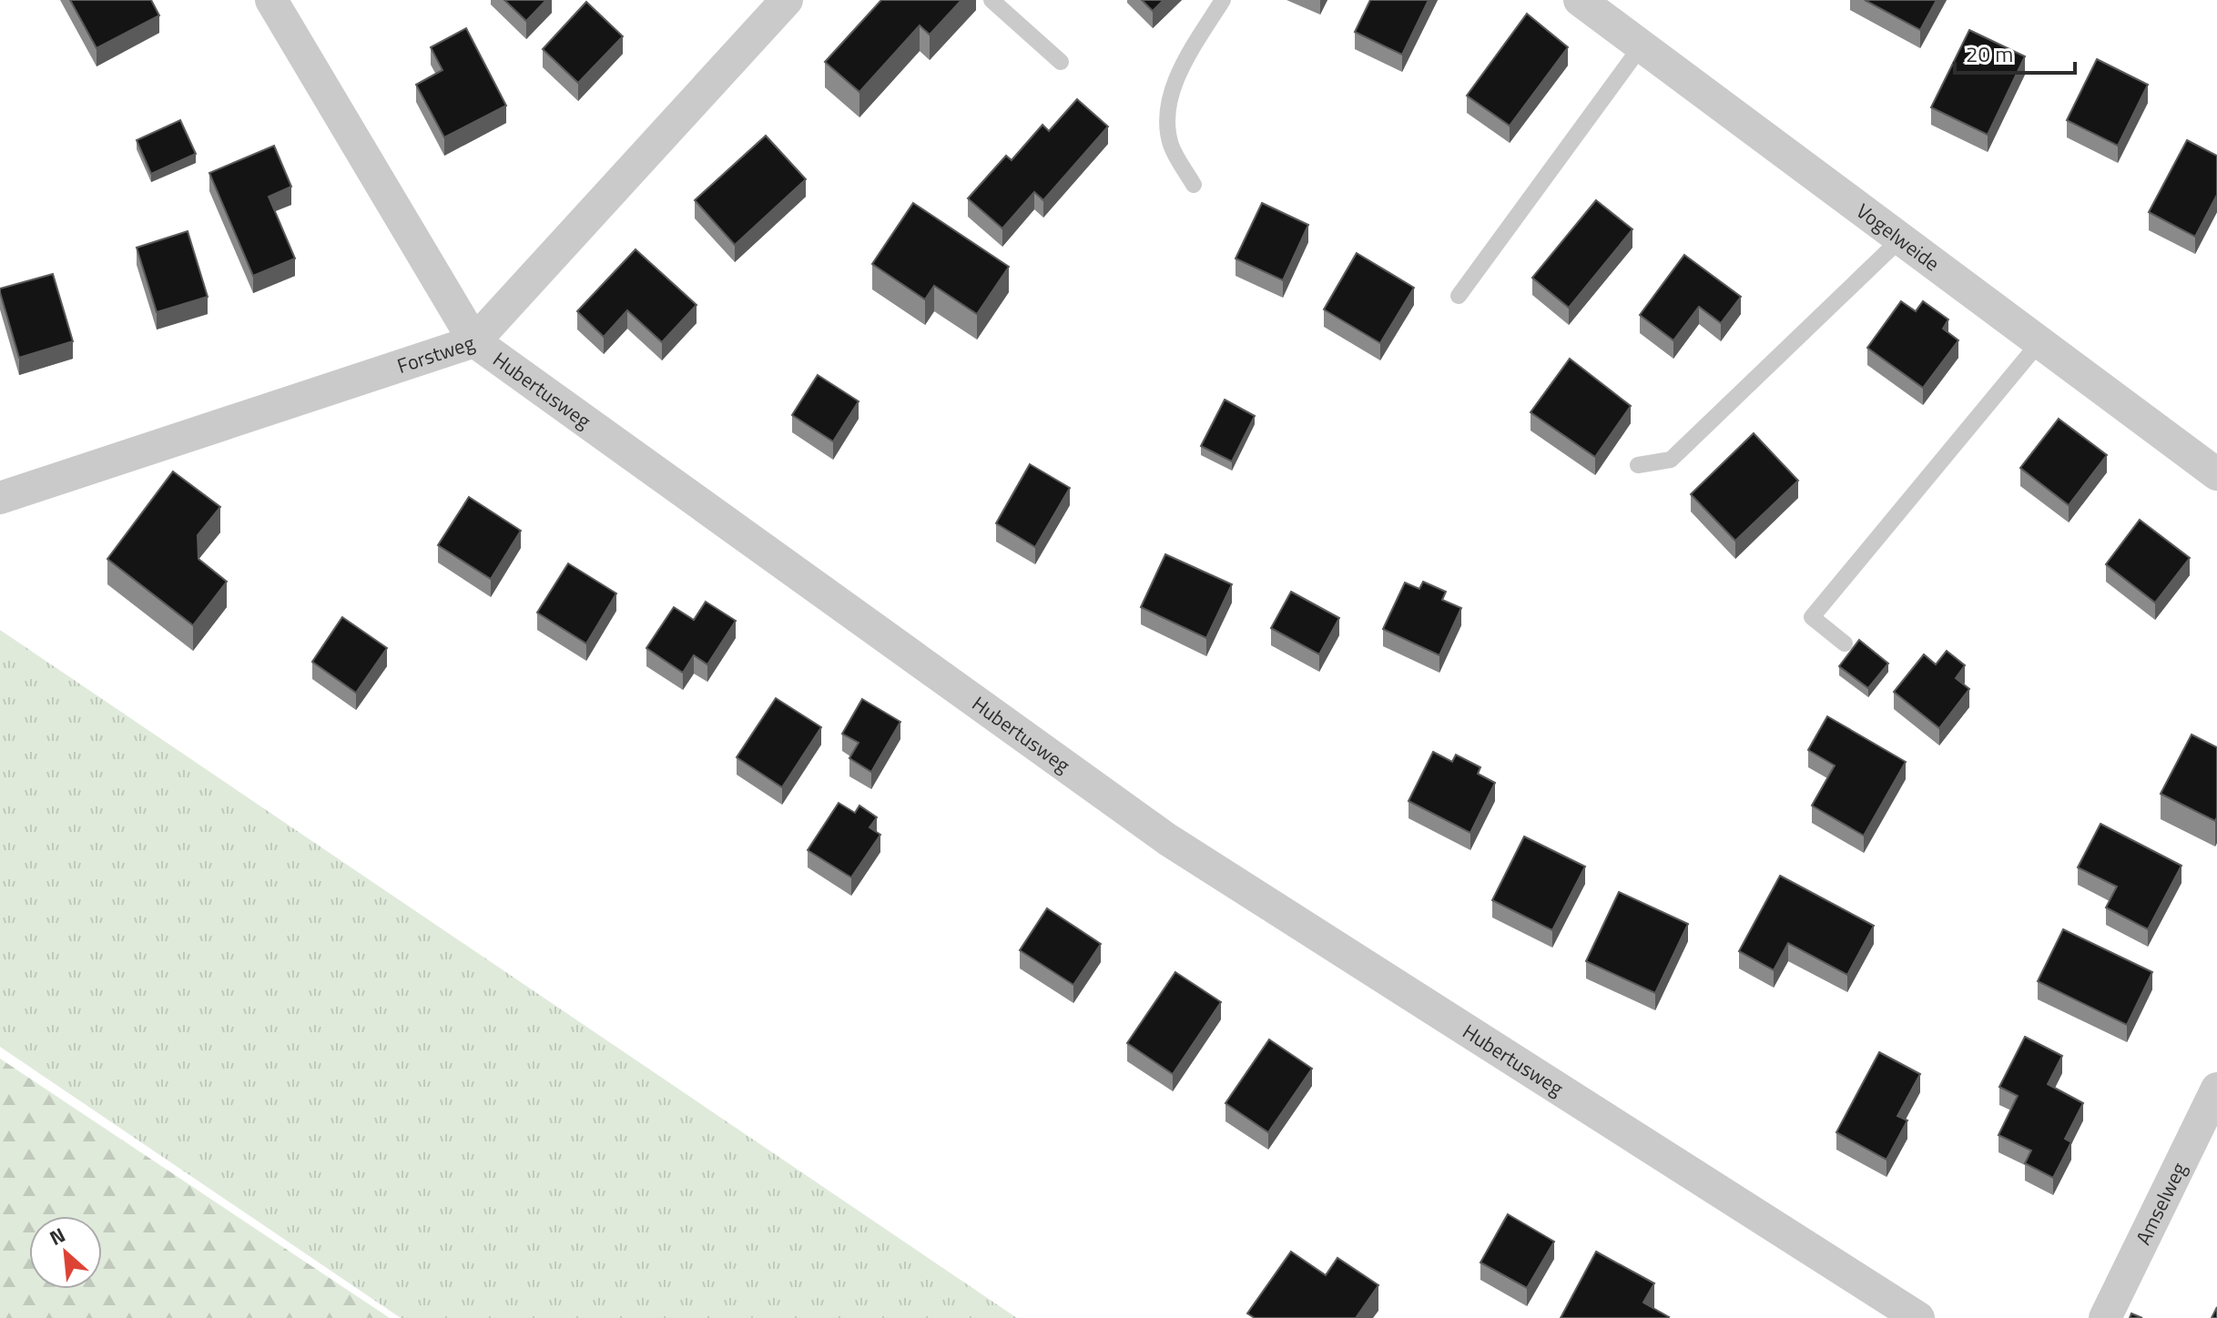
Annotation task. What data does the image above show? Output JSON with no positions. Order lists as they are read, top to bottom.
{
  "streets": {
    "street": [
      "Vogelweide",
      "Forstweg",
      "Hubertusweg",
      "Amselweg"
    ]
  },
  "crossings": [
    ["Forstweg", "Hubertusweg"]
  ],
  "scale_bar": "20 m",
  "north": "top left"
}
